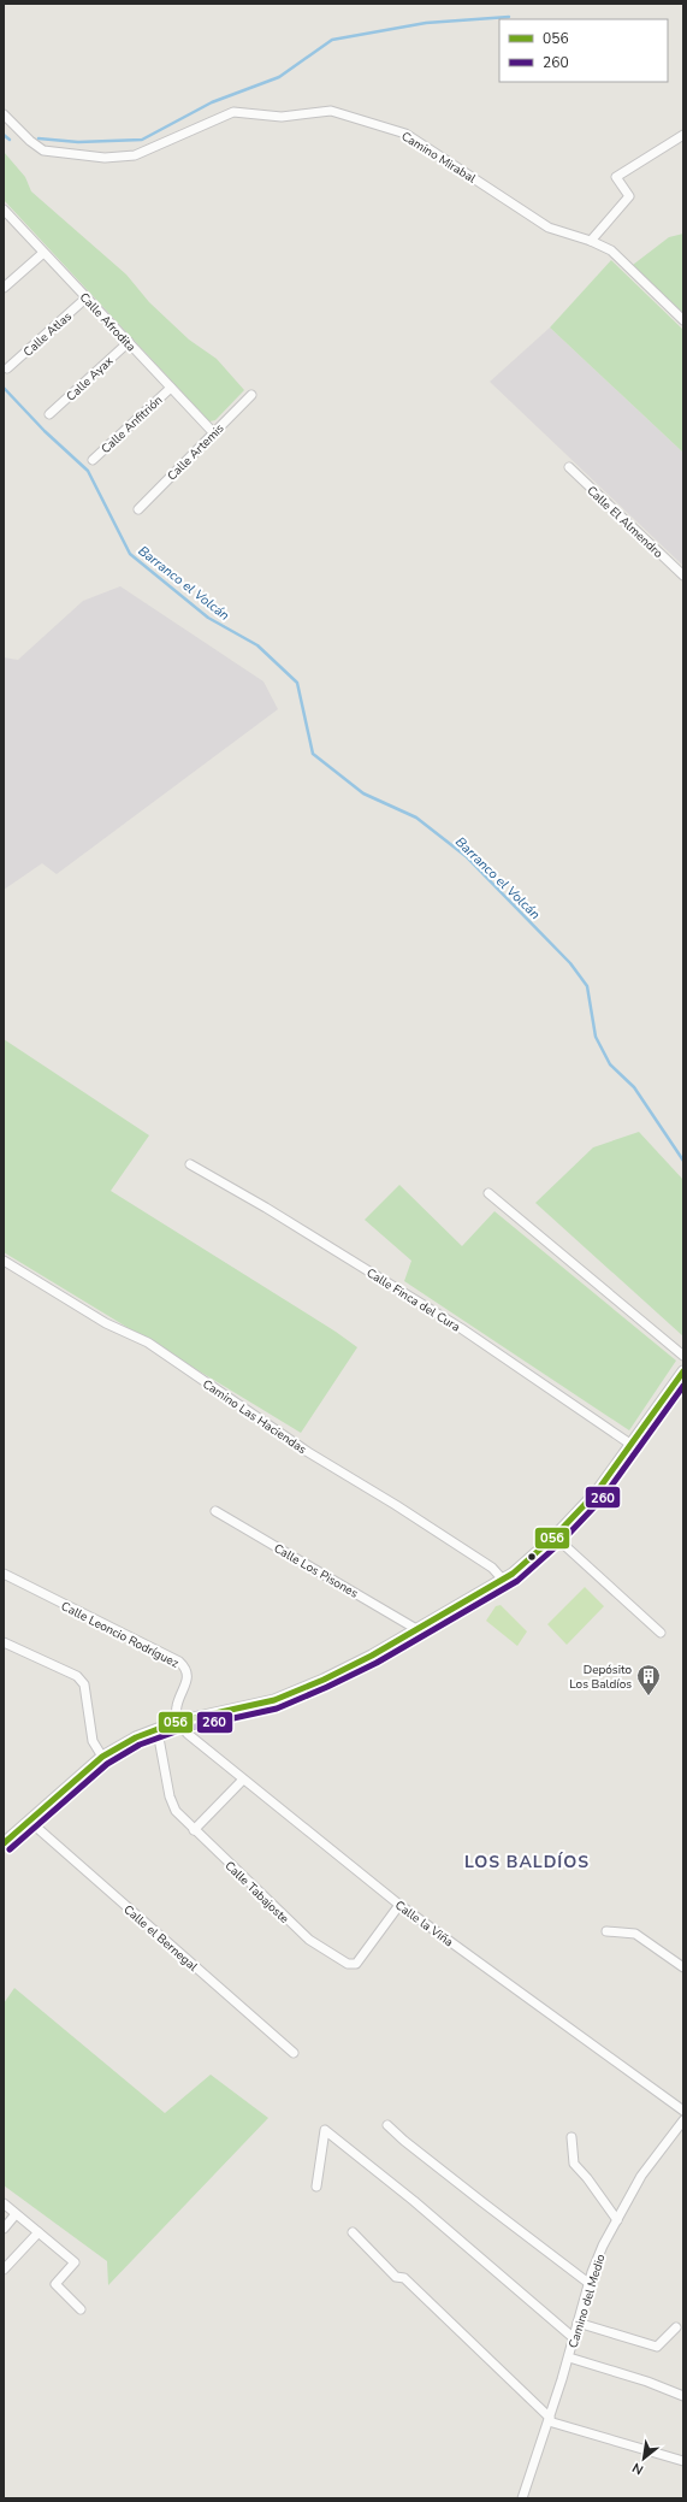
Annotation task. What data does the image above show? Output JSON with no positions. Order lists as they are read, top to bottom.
{
  "streets": {
    "street": [
      "Camino Mirabal",
      "Calle Afrodita",
      "Calle Atlas",
      "Calle Ayax",
      "Calle Anfitrión",
      "Calle Artemis",
      "Calle El Almendro",
      "Calle Finca del Cura",
      "Camino Las Haciendas",
      "Calle Los Pisones",
      "Calle Leoncio Rodríguez",
      "Calle Tabajoste",
      "Calle la Viña",
      "Calle el Bernegal",
      "Camino del Medio"
    ]
  },
  "crossings": [
    ["Calle Afrodita", "Calle Atlas"],
    ["Calle Afrodita", "Calle Ayax"],
    ["Calle Afrodita", "Calle Anfitrión"],
    ["Calle Afrodita", "Calle Artemis"],
    ["Calle Leoncio Rodríguez", "Calle la Viña"],
    ["Calle Tabajoste", "Calle la Viña"]
  ],
  "districts": ["LOS BALDÍOS"],
  "water": ["Barranco el Volcán"],
  "places": {
    "building": ["Depósito Los Baldíos"]
  },
  "lines": ["transit line 056", "transit line 260"],
  "legend": ["056", "260"],
  "north": "bottom left"
}
